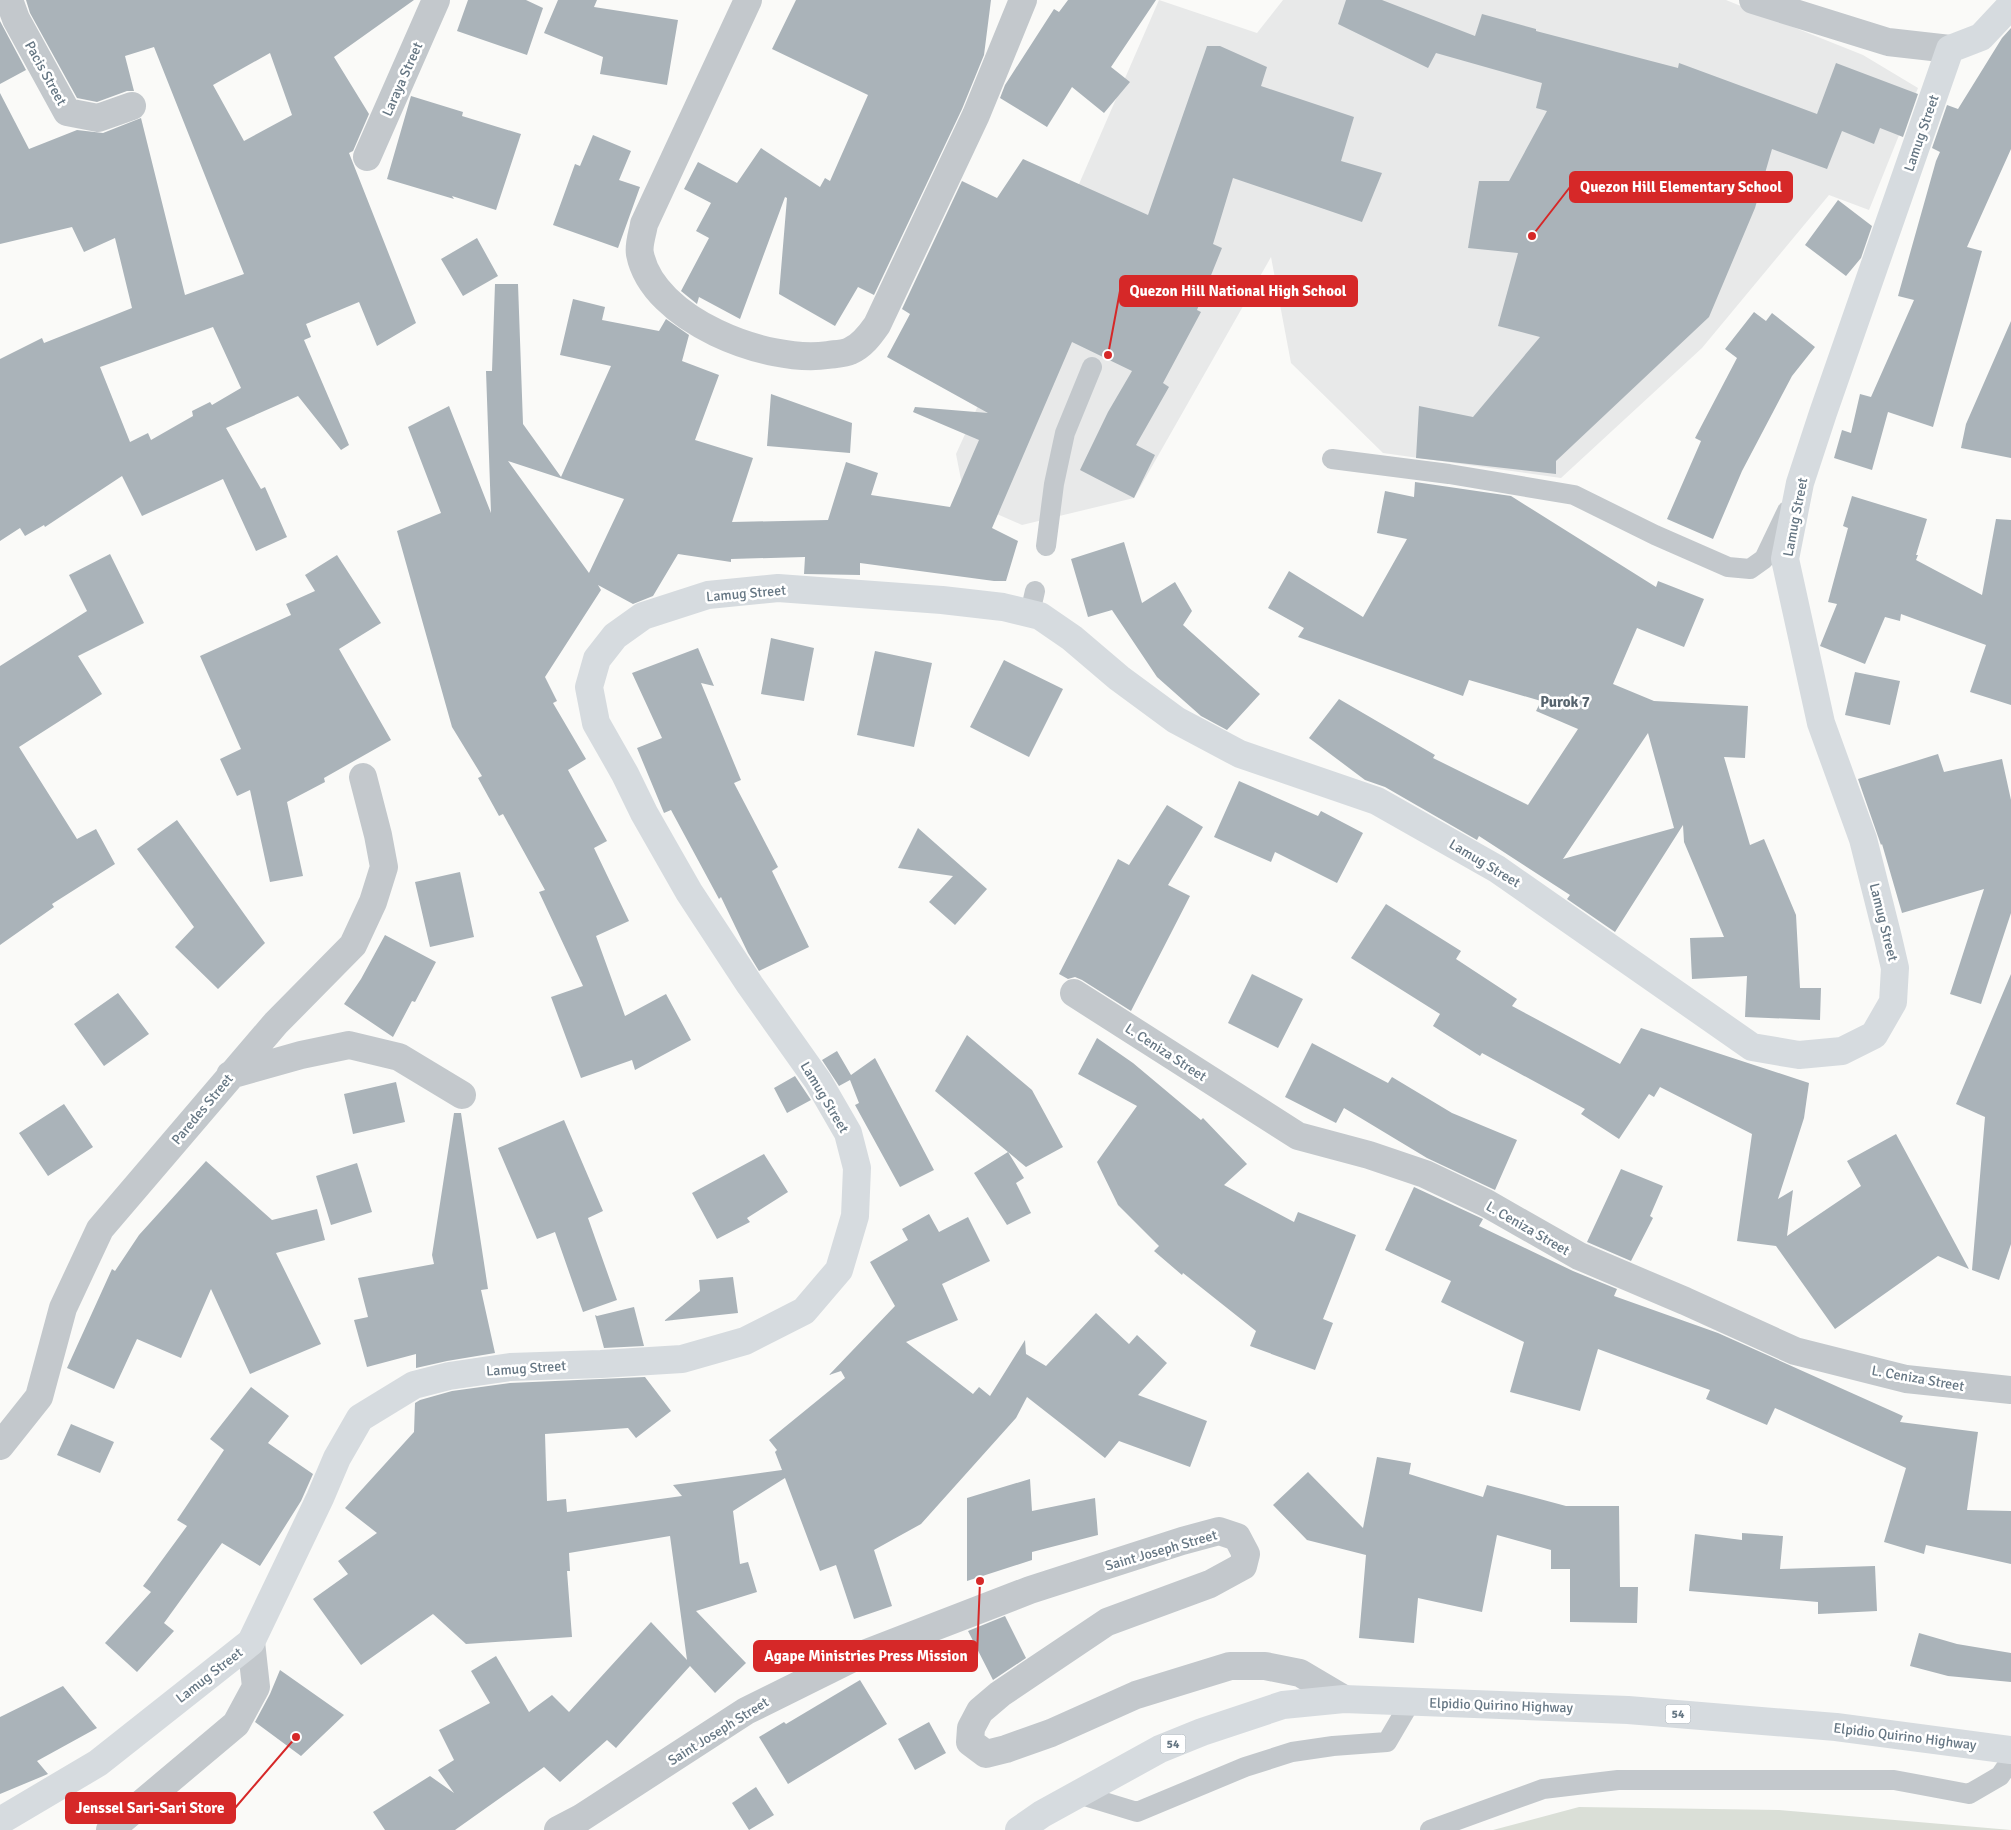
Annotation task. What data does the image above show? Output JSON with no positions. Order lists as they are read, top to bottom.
{
  "streets": {
    "main road": ["Lamug Street", "Elpidio Quirino Highway", "54"],
    "street": [
      "Pacis Street",
      "Laraya Street",
      "L. Ceniza Street",
      "Paredes Street",
      "Saint Joseph Street"
    ]
  },
  "crossings": [
    ["Saint Joseph Street", "Elpidio Quirino Highway"]
  ],
  "districts": ["Purok 7"],
  "places": [
    "Quezon Hill Elementary School",
    "Quezon Hill National High School",
    "Agape Ministries Press Mission",
    "Jenssel Sari-Sari Store"
  ]
}
